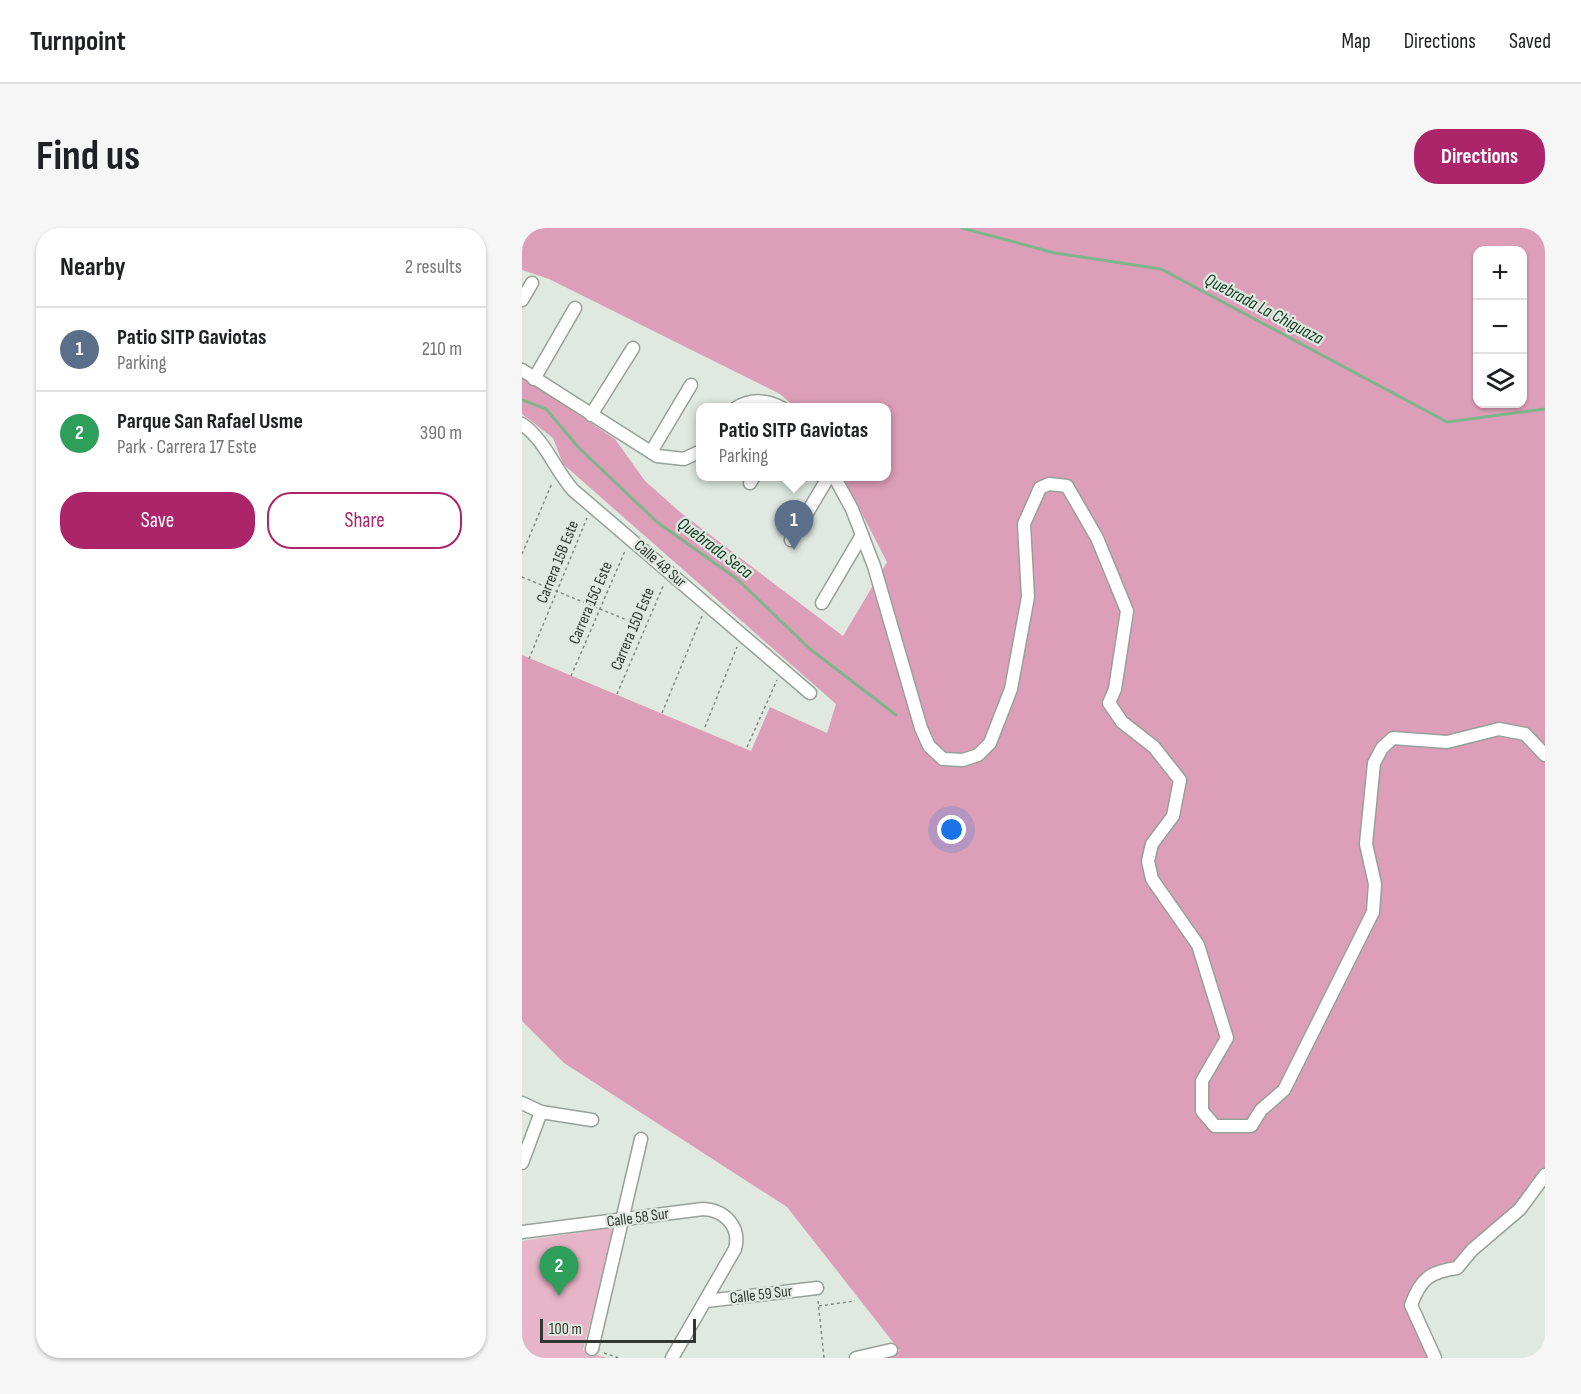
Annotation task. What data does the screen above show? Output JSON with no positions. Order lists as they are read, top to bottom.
{
  "streets": {
    "street": ["Calle 48 Sur", "Calle 58 Sur", "Calle 59 Sur"],
    "path": ["Carrera 15B Este", "Carrera 15C Este", "Carrera 15D Este"]
  },
  "crossings": [
    ["Carrera 15B Este", "Calle 48 Sur"],
    ["Calle 48 Sur", "Carrera 15C Este"],
    ["Calle 48 Sur", "Carrera 15D Este"],
    ["Calle 58 Sur", "Calle 59 Sur"]
  ],
  "water": ["Quebrada La Chiguaza", "Quebrada Seca"],
  "scale_bar": "100 m",
  "page": {
    "header": "Turnpoint",
    "nav": ["Map", "Directions", "Saved"],
    "buttons": [
      "Directions",
      ["Save", "Share"]
    ],
    "title": "Find us",
    "heading": ["Nearby", "2 results"],
    "map_buttons": ["+", "−"],
    "list": [
      {
        "mark": "1",
        "name": "Patio SITP Gaviotas",
        "note": "Parking",
        "value": "210 m"
      },
      {
        "mark": "2",
        "name": "Parque San Rafael Usme",
        "note": "Park · Carrera 17 Este",
        "value": "390 m"
      }
    ],
    "popup": ["Patio SITP Gaviotas", "Parking"],
    "pins": ["1", "2"],
    "scale": "100 m"
  }
}
